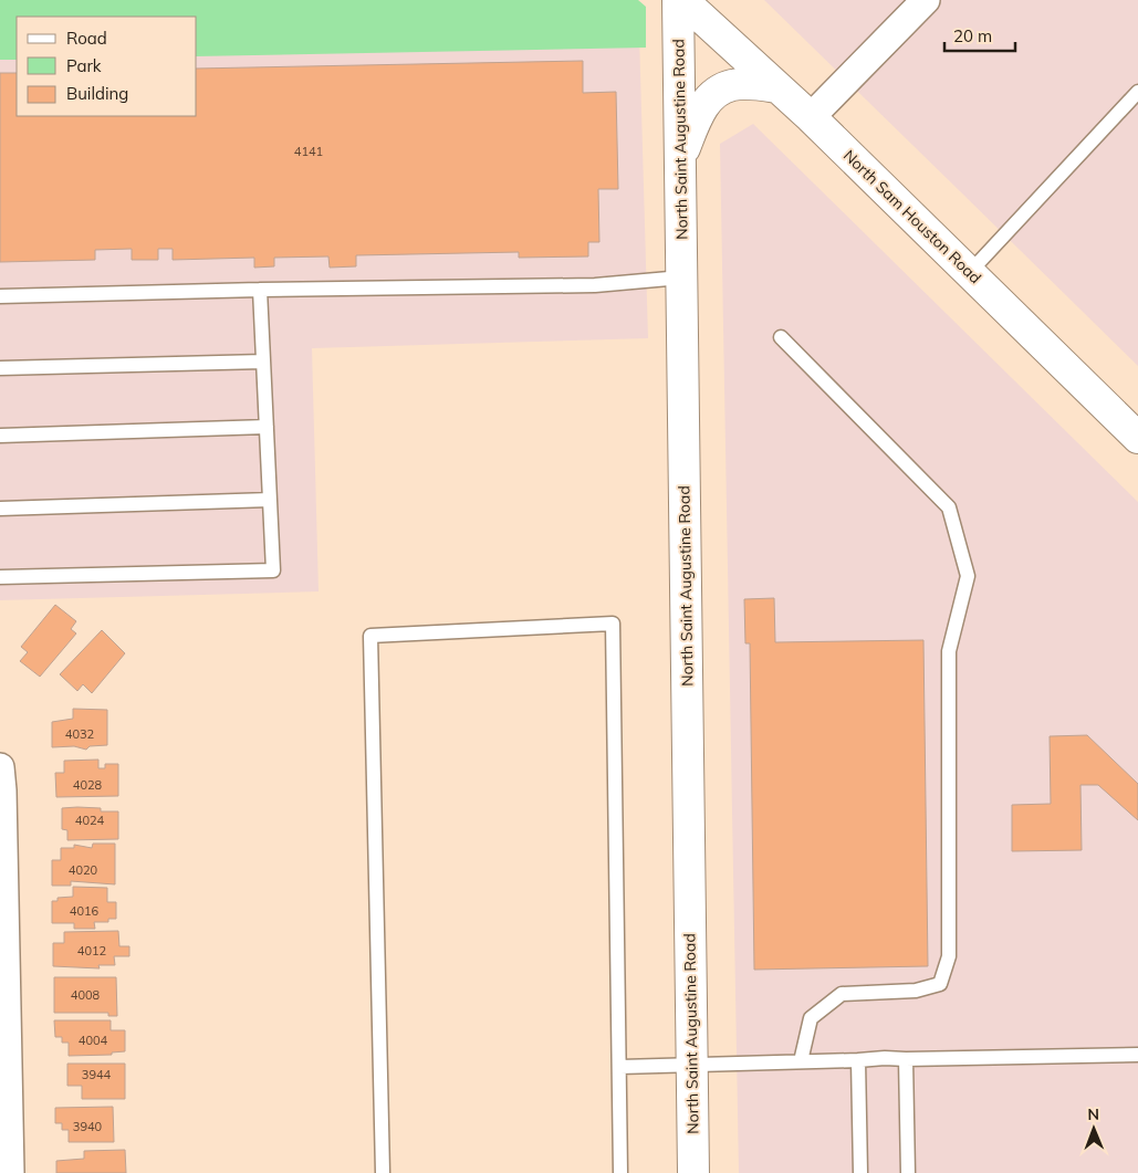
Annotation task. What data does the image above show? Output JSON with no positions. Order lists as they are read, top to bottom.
{
  "streets": {
    "street": ["North Saint Augustine Road", "North Sam Houston Road"]
  },
  "house_numbers": [
    "4141",
    "4032",
    "4028",
    "4024",
    "4020",
    "4016",
    "4012",
    "4008",
    "4004",
    "3944",
    "3940"
  ],
  "legend": ["Road", "Park", "Building"],
  "scale_bar": "20 m",
  "north": "top"
}
